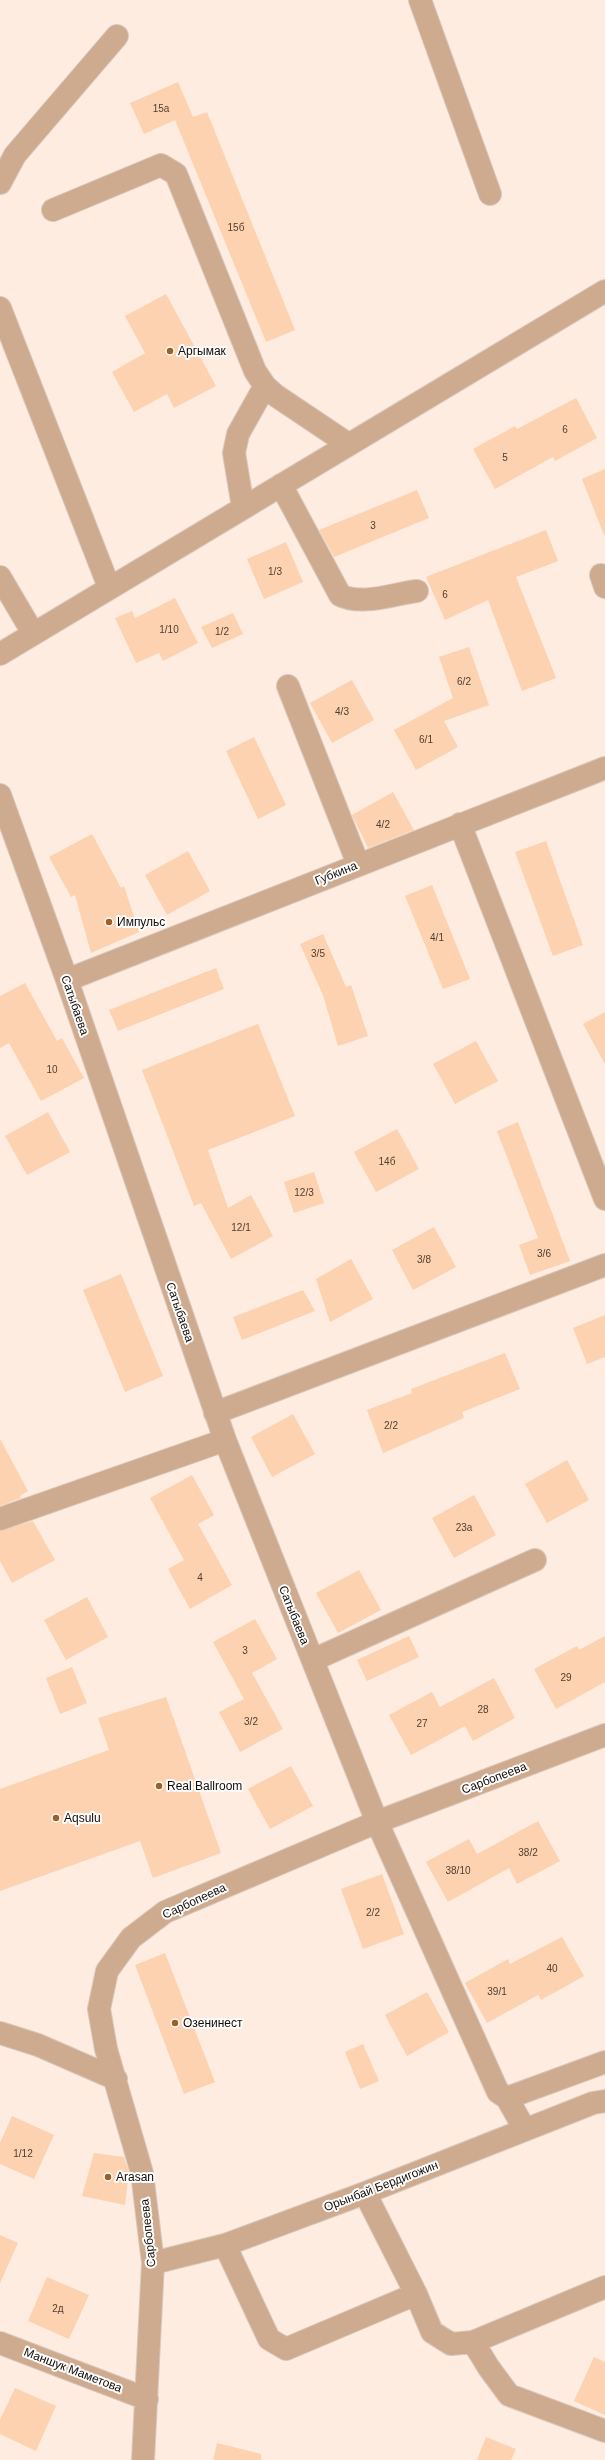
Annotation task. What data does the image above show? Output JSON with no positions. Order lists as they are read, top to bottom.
{
  "streets": {
    "street": [
      "Губкина",
      "Сатыбаева",
      "Сарбопеева",
      "Орынбай Бердигожин",
      "Маншук Маметова"
    ]
  },
  "crossings": [
    ["Губкина", "Сатыбаева"],
    ["Сатыбаева", "Сарбопеева"],
    ["Сатыбаева", "Орынбай Бердигожин"],
    ["Сарбопеева", "Орынбай Бердигожин"],
    ["Сарбопеева", "Маншук Маметова"]
  ],
  "places": [
    "Аргымак",
    "Импульс",
    "Real Ballroom",
    "Aqsulu",
    "Озенинест",
    "Arasan"
  ],
  "house_numbers": [
    "15а",
    "15б",
    "6",
    "5",
    "3",
    "1/3",
    "6",
    "1/10",
    "1/2",
    "6/2",
    "4/3",
    "6/1",
    "4/2",
    "4/1",
    "3/5",
    "10",
    "14б",
    "12/3",
    "12/1",
    "3/6",
    "3/8",
    "2/2",
    "23а",
    "4",
    "3",
    "29",
    "28",
    "3/2",
    "27",
    "38/2",
    "38/10",
    "2/2",
    "40",
    "39/1",
    "1/12",
    "2д"
  ]
}
